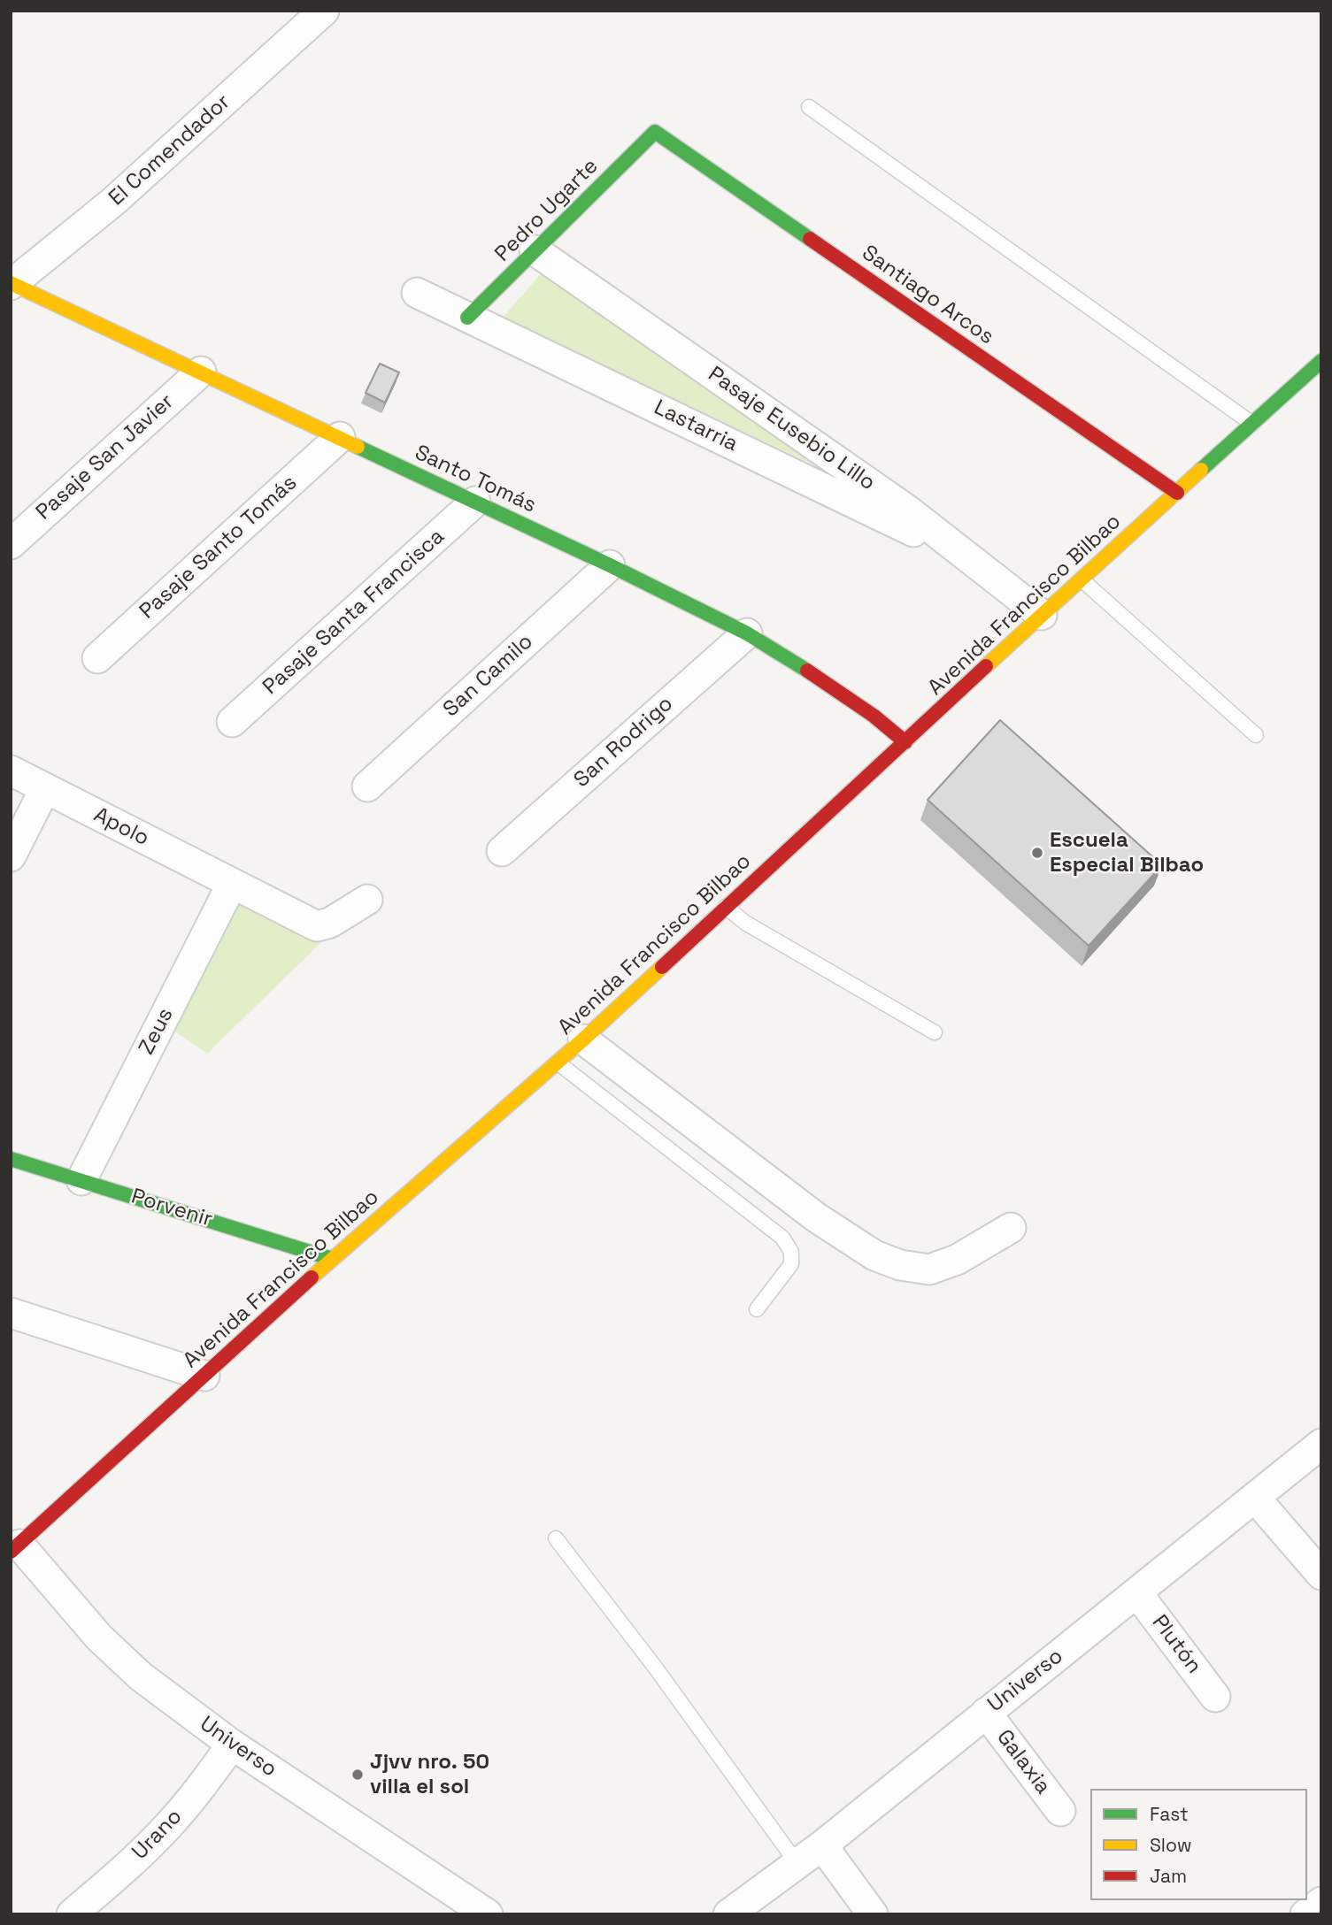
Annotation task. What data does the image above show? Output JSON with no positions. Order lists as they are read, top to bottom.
{
  "streets": {
    "street": [
      "El Comendador",
      "Pedro Ugarte",
      "Santiago Arcos",
      "Lastarria",
      "Pasaje Eusebio Lillo",
      "Pasaje San Javier",
      "Santo Tomás",
      "Pasaje Santo Tomás",
      "Avenida Francisco Bilbao",
      "Pasaje Santa Francisca",
      "San Camilo",
      "San Rodrigo",
      "Apolo",
      "Zeus",
      "Porvenir",
      "Plutón",
      "Universo",
      "Galaxia",
      "Urano"
    ]
  },
  "crossings": [
    ["El Comendador", "Santo Tomás"],
    ["Pedro Ugarte", "Santiago Arcos"],
    ["Pedro Ugarte", "Lastarria"],
    ["Pedro Ugarte", "Pasaje Eusebio Lillo"],
    ["Santiago Arcos", "Avenida Francisco Bilbao"],
    ["Lastarria", "Pasaje Eusebio Lillo"],
    ["Pasaje Eusebio Lillo", "Avenida Francisco Bilbao"],
    ["Pasaje San Javier", "Santo Tomás"],
    ["Santo Tomás", "Pasaje Santo Tomás"],
    ["Santo Tomás", "Avenida Francisco Bilbao"],
    ["Santo Tomás", "Pasaje Santa Francisca"],
    ["Santo Tomás", "San Camilo"],
    ["Santo Tomás", "San Rodrigo"],
    ["Avenida Francisco Bilbao", "Porvenir"],
    ["Avenida Francisco Bilbao", "Universo"],
    ["Apolo", "Zeus"],
    ["Zeus", "Porvenir"],
    ["Plutón", "Universo"],
    ["Universo", "Galaxia"],
    ["Universo", "Urano"]
  ],
  "places": ["Escuela Especial Bilbao", "Jjvv nro. 50 villa el sol"],
  "legend": ["Fast", "Slow", "Jam"]
}
